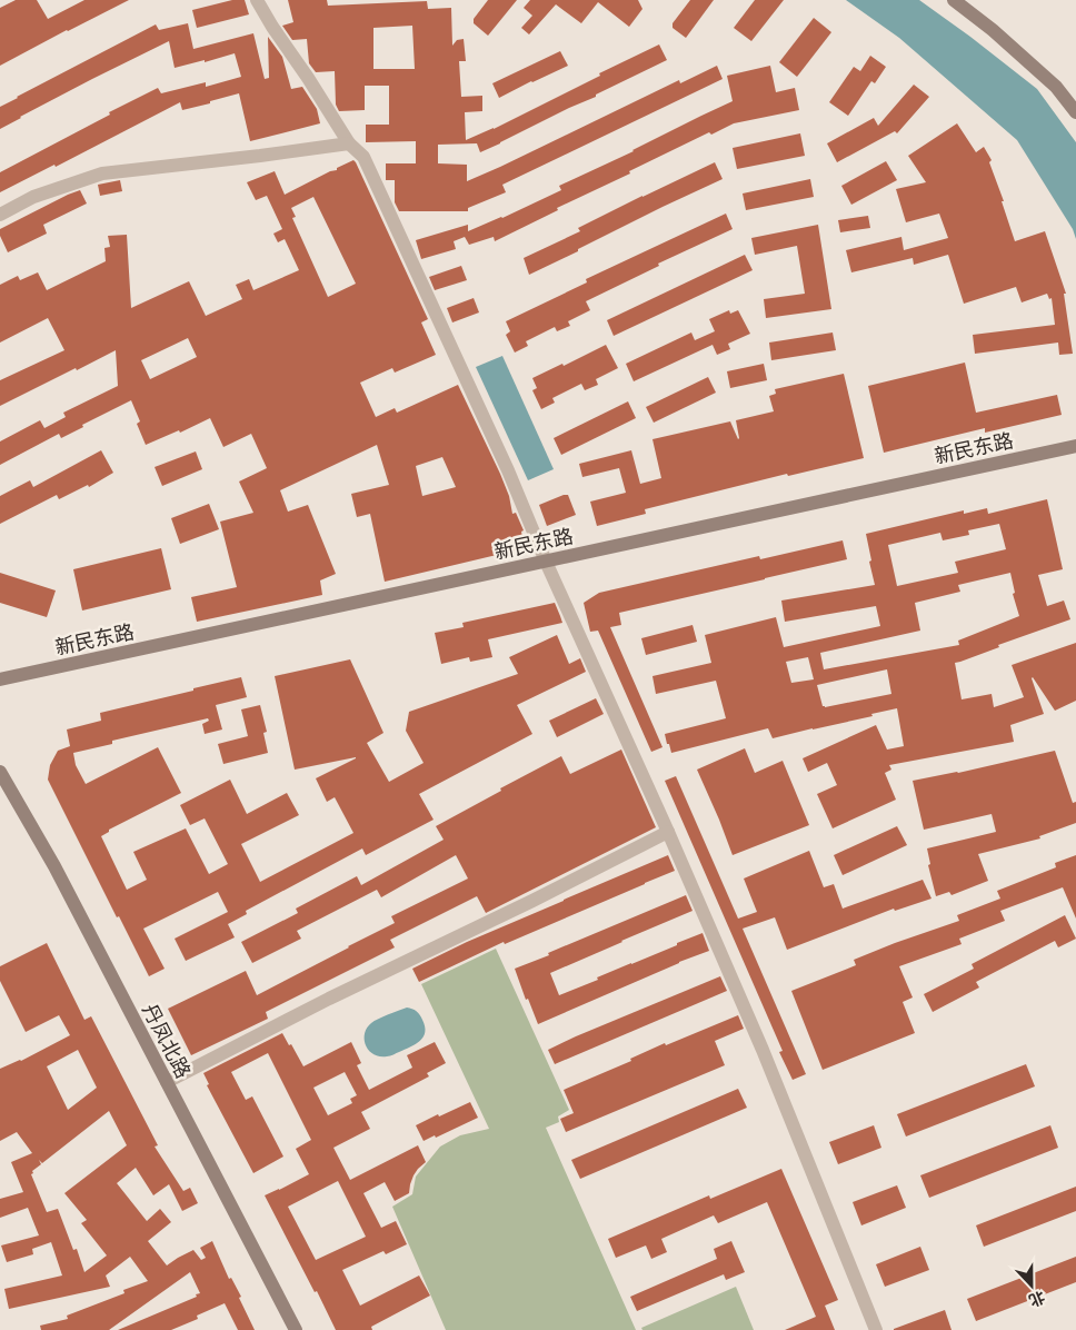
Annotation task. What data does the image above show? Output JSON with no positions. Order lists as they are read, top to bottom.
{
  "streets": {
    "street": ["新民东路", "丹凤北路"]
  },
  "north": "bottom"
}
